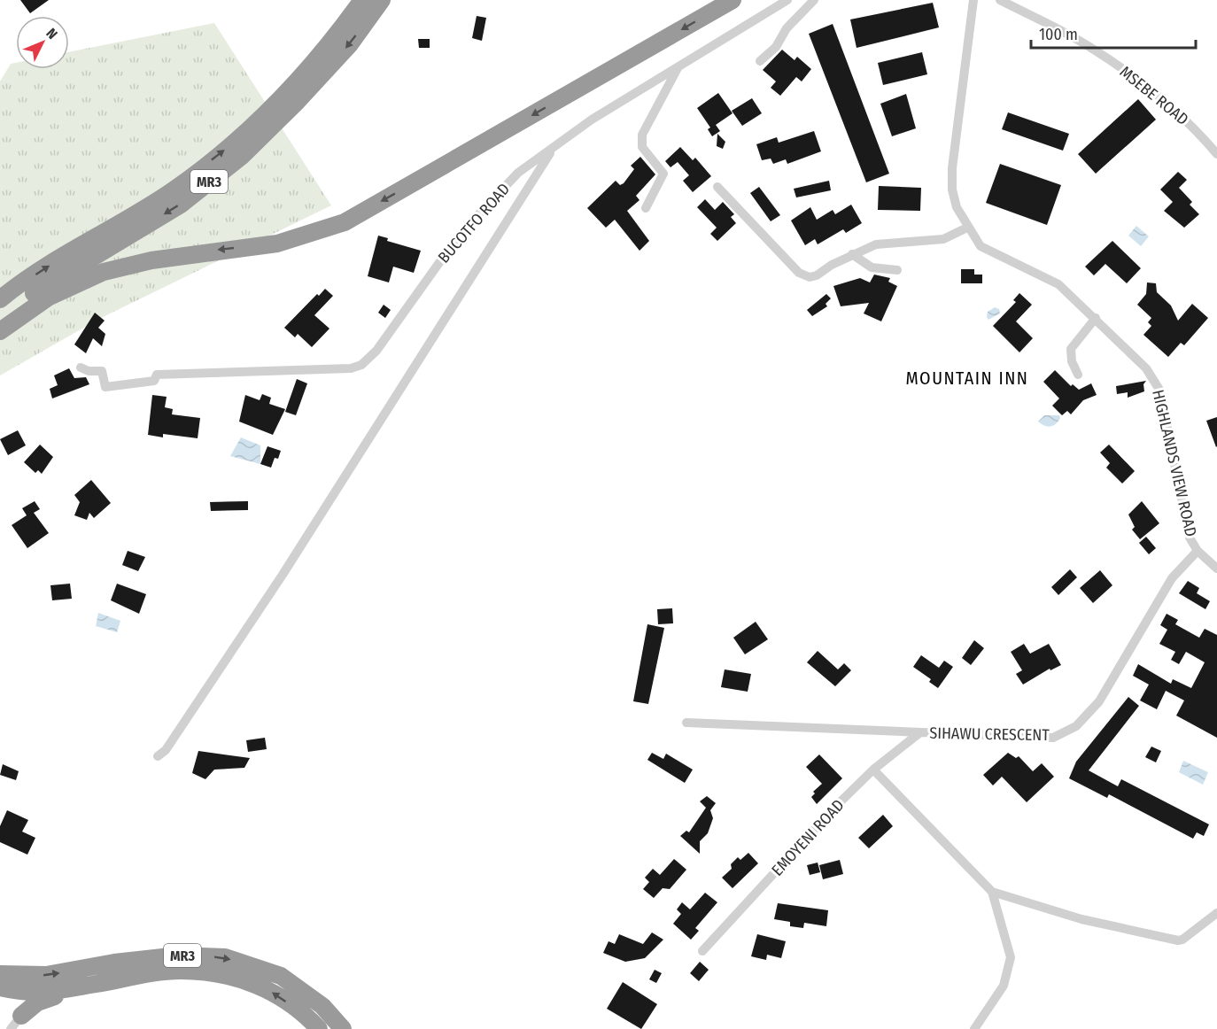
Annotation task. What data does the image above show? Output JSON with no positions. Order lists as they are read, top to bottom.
{
  "streets": {
    "highway": ["MR3"],
    "street": [
      "MSEBE ROAD",
      "BUCOTFO ROAD",
      "HIGHLANDS VIEW ROAD",
      "SIHAWU CRESCENT",
      "EMOYENI ROAD"
    ]
  },
  "crossings": [
    ["HIGHLANDS VIEW ROAD", "SIHAWU CRESCENT"],
    ["SIHAWU CRESCENT", "EMOYENI ROAD"]
  ],
  "districts": ["MOUNTAIN INN"],
  "scale_bar": "100 m",
  "north": "top right"
}
